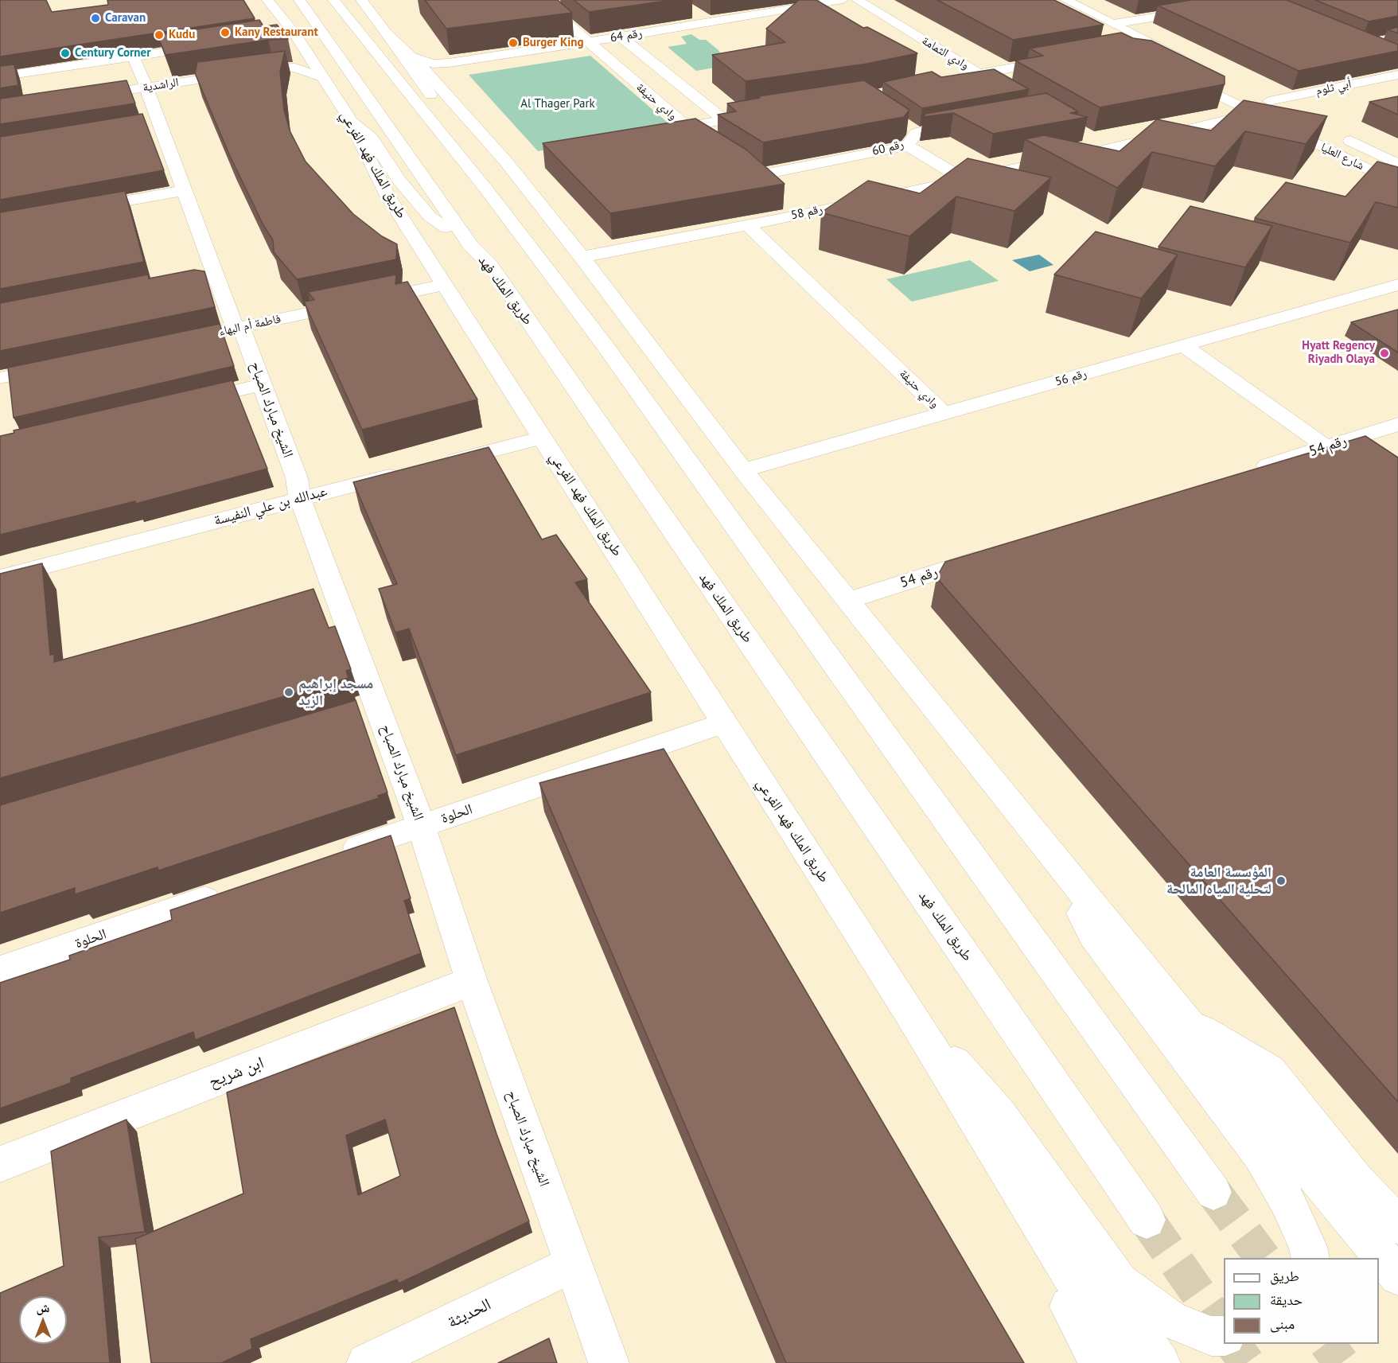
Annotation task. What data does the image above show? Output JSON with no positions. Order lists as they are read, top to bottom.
{
  "streets": {
    "main road": [
      "رقم 64",
      "وادي الثمامة",
      "الراشدية",
      "أبي ثلوم",
      "وادي حنيفة",
      "رقم 60",
      "شارع العليا",
      "طريق الملك فهد الفرعي",
      "رقم 58",
      "طريق الملك فهد",
      "فاطمة أم البهاء",
      "رقم 56",
      "الشيخ مبارك الصباح",
      "رقم 54",
      "عبدالله بن علي النفيسة",
      "الحلوة",
      "ابن شريح",
      "الحديثة"
    ]
  },
  "crossings": [
    ["رقم 64", "وادي حنيفة"],
    ["الراشدية", "طريق الملك فهد الفرعي"],
    ["الراشدية", "الشيخ مبارك الصباح"],
    ["وادي حنيفة", "رقم 58"],
    ["وادي حنيفة", "رقم 56"],
    ["شارع العليا", "رقم 58"],
    ["طريق الملك فهد الفرعي", "فاطمة أم البهاء"],
    ["طريق الملك فهد الفرعي", "الحلوة"],
    ["فاطمة أم البهاء", "الشيخ مبارك الصباح"],
    ["الشيخ مبارك الصباح", "عبدالله بن علي النفيسة"],
    ["الشيخ مبارك الصباح", "الحلوة"],
    ["الشيخ مبارك الصباح", "ابن شريح"],
    ["الشيخ مبارك الصباح", "الحديثة"]
  ],
  "parks": ["Al Thager Park"],
  "places": [
    "Caravan",
    "Kany Restaurant",
    "Kudu",
    "Burger King",
    "Century Corner",
    "Hyatt Regency Riyadh Olaya",
    "مسجد إبراهيم الزيد",
    "المؤسسة العامة لتحلية المياه المالحة"
  ],
  "legend": ["طريق", "حديقة", "مبنى"],
  "north": "top"
}
